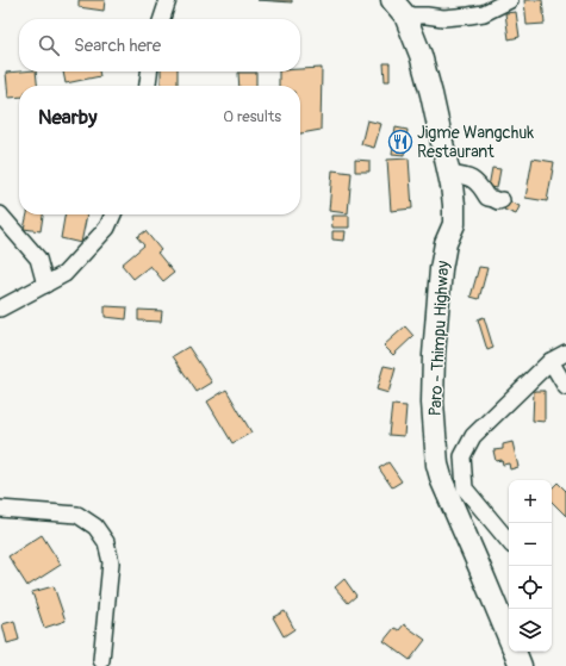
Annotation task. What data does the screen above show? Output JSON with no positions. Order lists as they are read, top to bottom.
{
  "streets": {
    "street": ["Paro - Thimpu Highway"]
  },
  "places": {
    "restaurant": ["Jigme Wangchuk Restaurant"]
  },
  "page": {
    "search": "Search here",
    "heading": ["Nearby", "0 results"],
    "map_buttons": ["+", "−"]
  }
}
